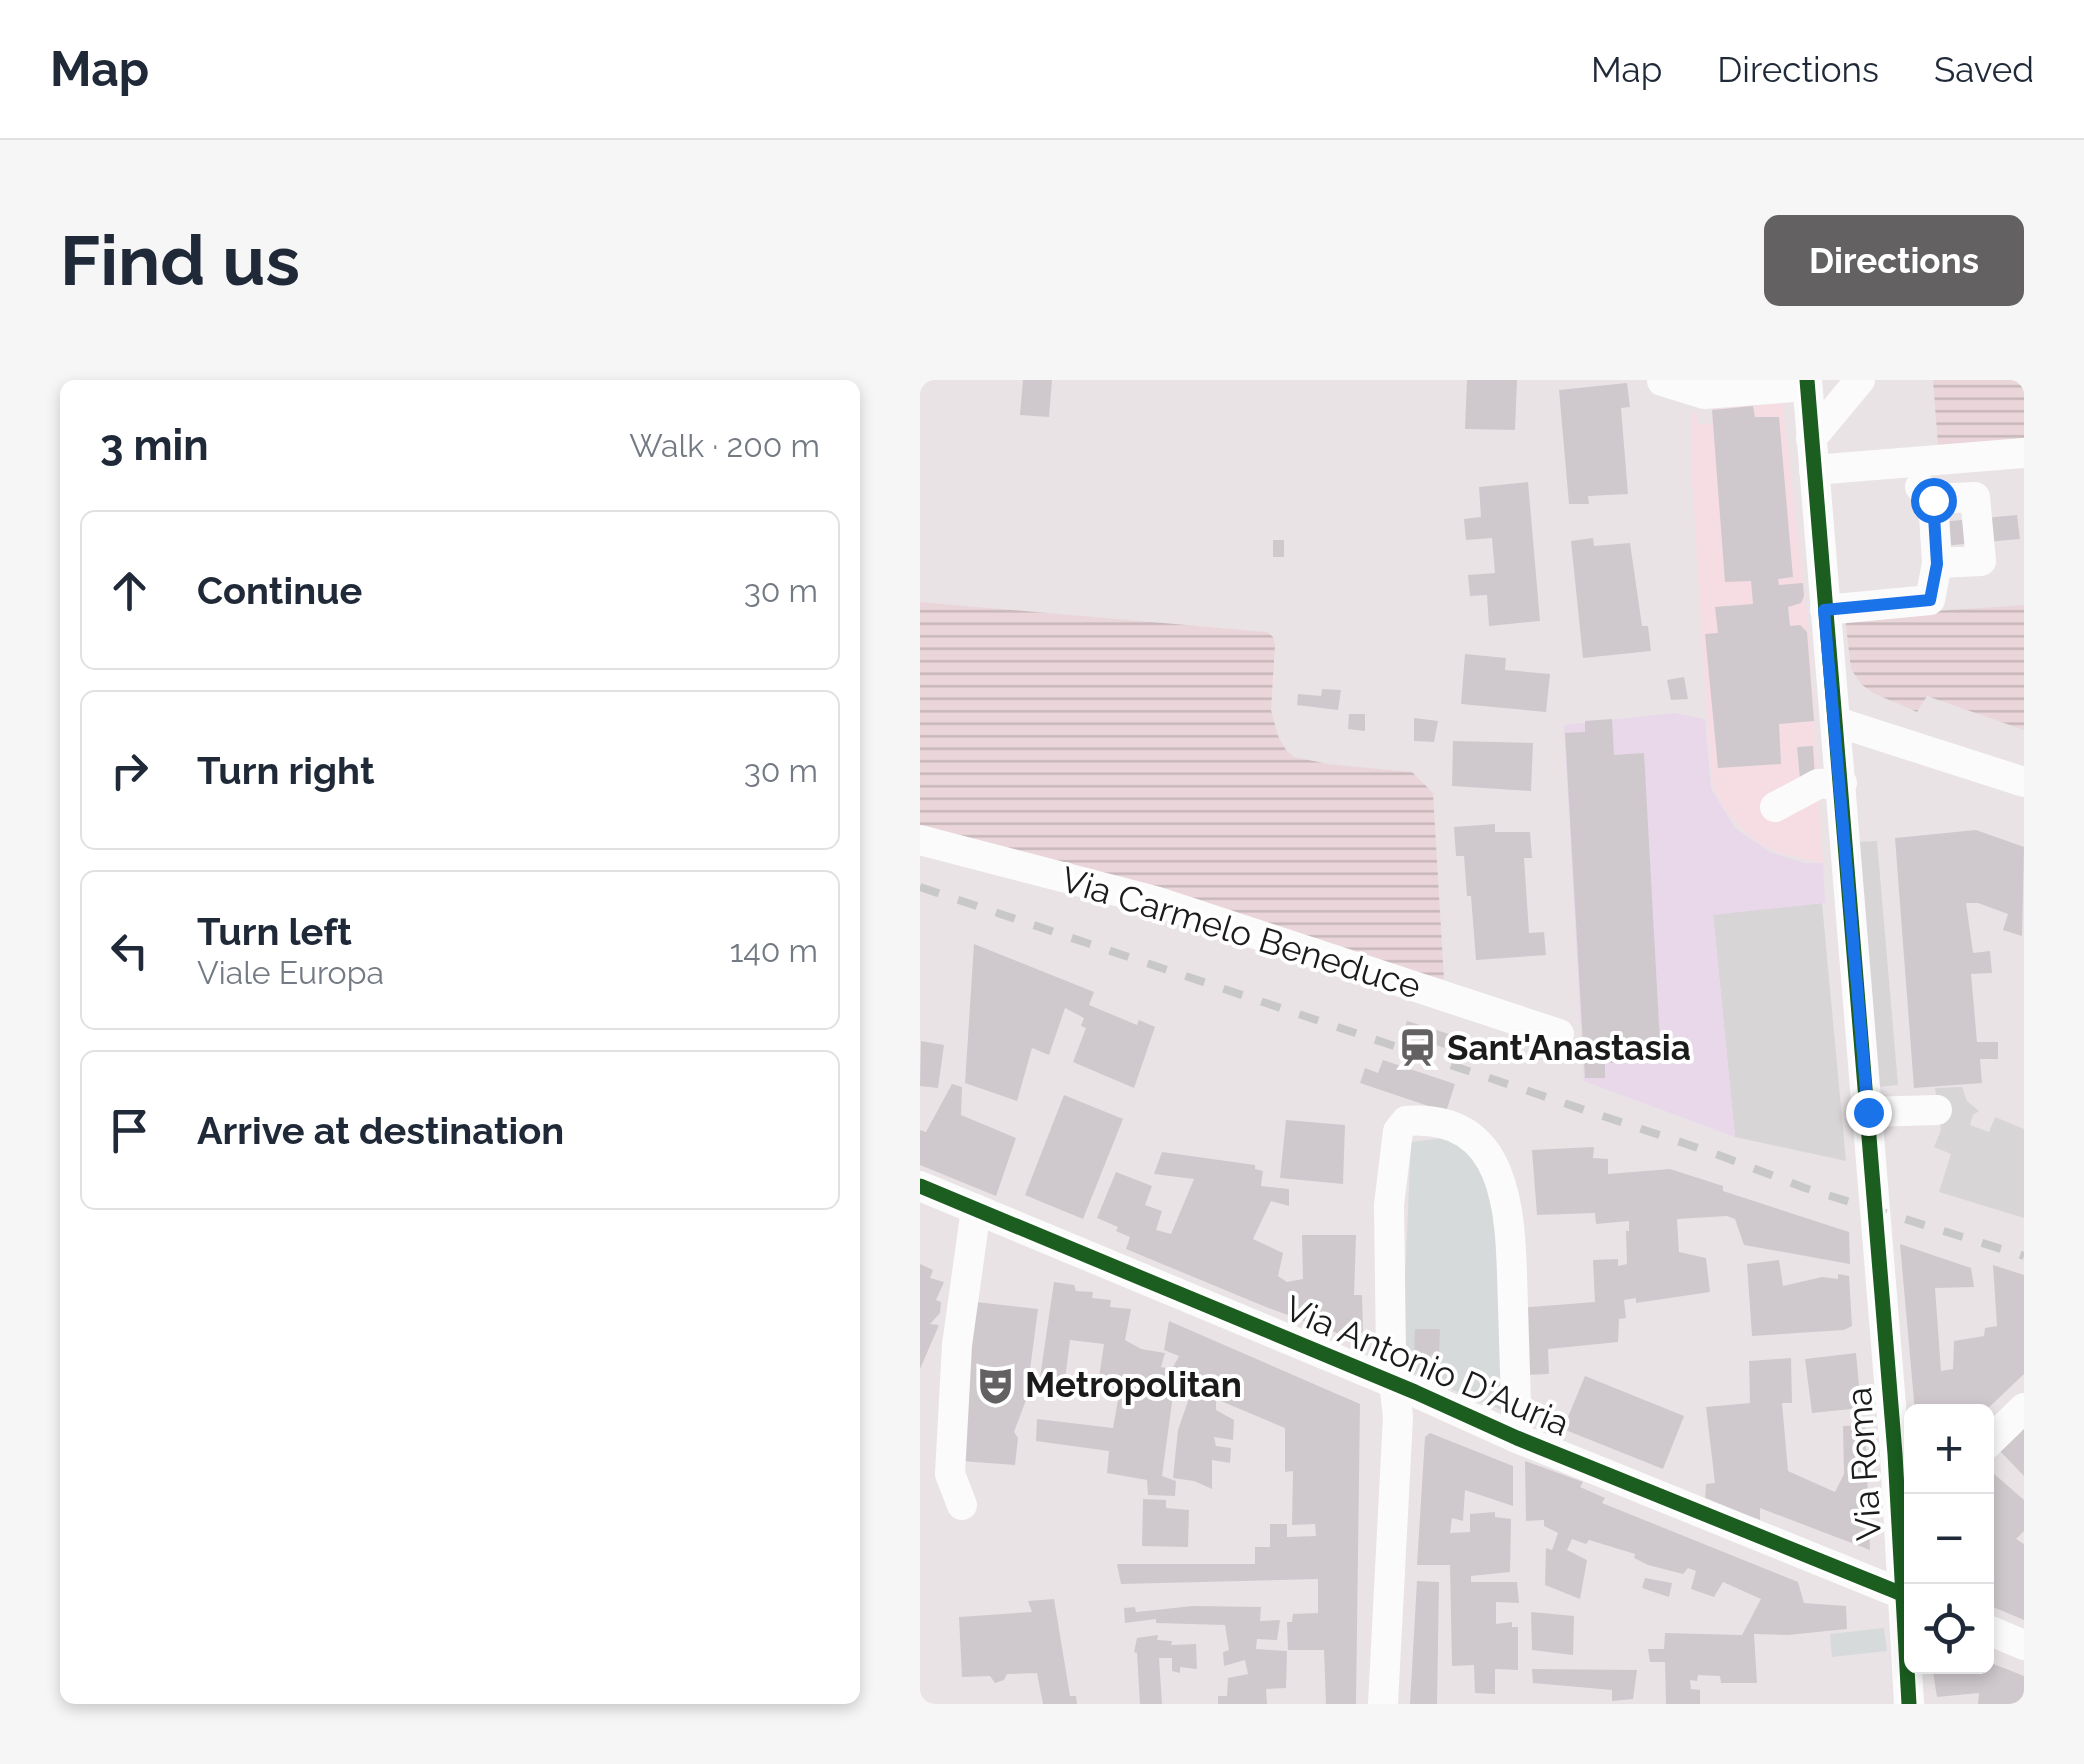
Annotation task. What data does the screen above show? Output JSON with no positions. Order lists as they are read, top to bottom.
{
  "streets": {
    "street": ["Via Carmelo Beneduce", "Via Antonio D'Auria", "Via Roma"]
  },
  "places": {
    "station": ["Sant'Anastasia"],
    "theatre": ["Metropolitan"]
  },
  "page": {
    "header": "Map",
    "nav": ["Map", "Directions", "Saved"],
    "buttons": "Directions",
    "title": "Find us",
    "heading": ["3 min", "Walk · 200 m"],
    "list": [
      ["Continue", "30 m"],
      ["Turn right", "30 m"],
      ["Turn left", "Viale Europa", "140 m"],
      "Arrive at destination"
    ],
    "map_buttons": ["+", "−"]
  }
}
